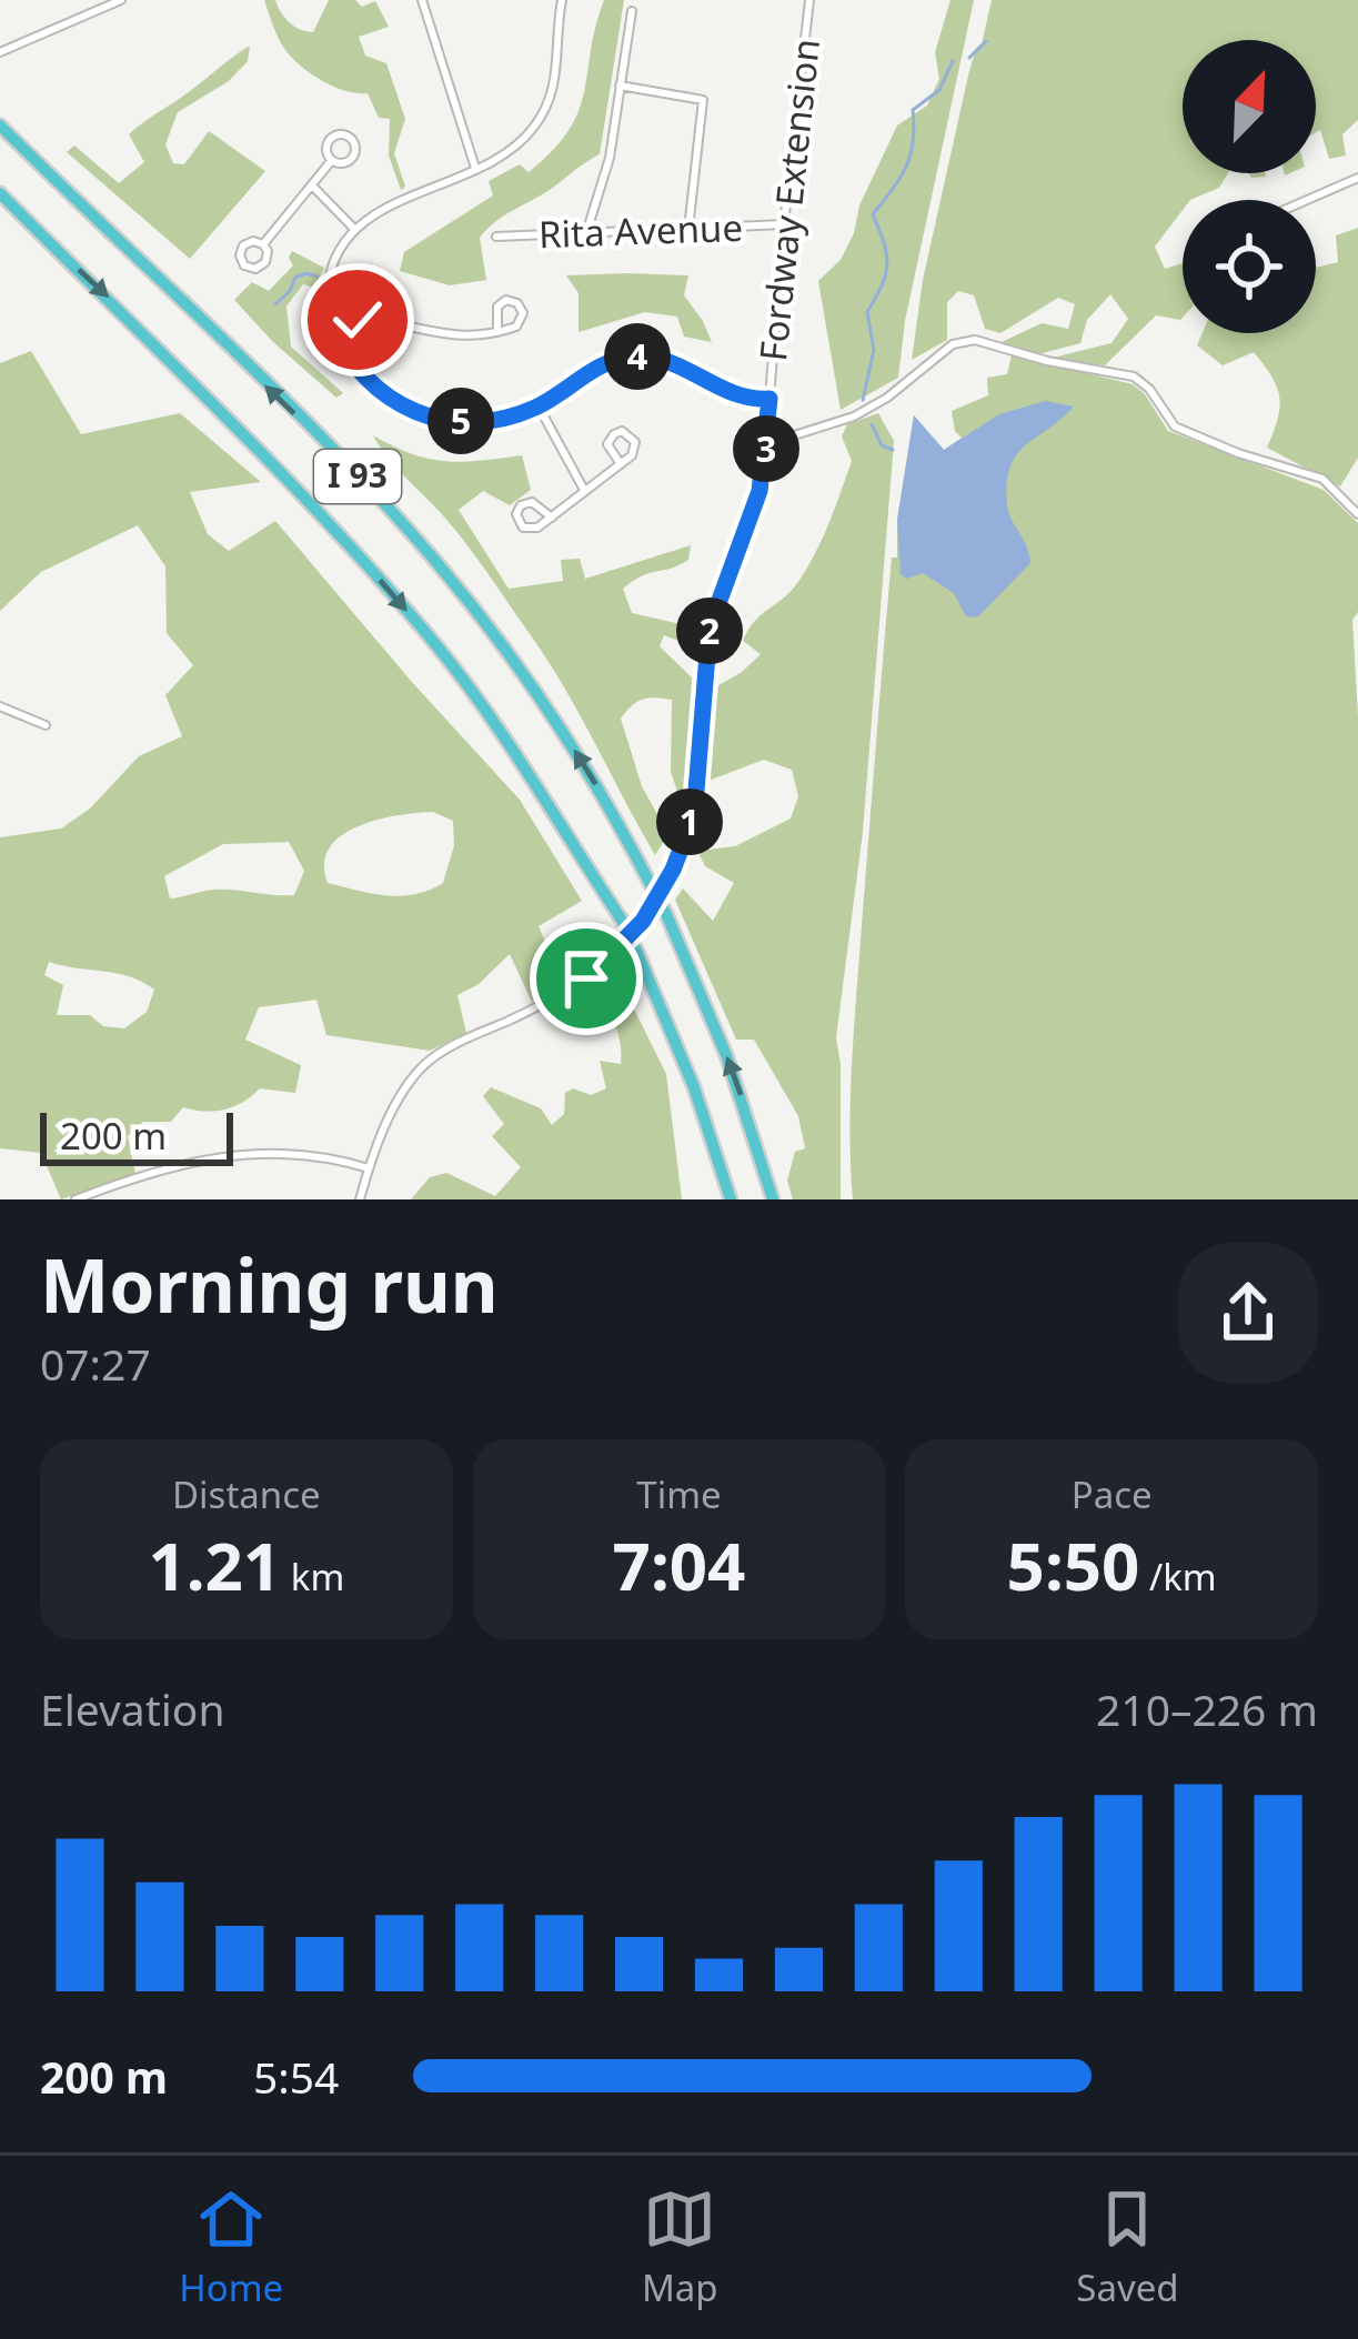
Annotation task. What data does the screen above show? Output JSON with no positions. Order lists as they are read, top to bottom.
{
  "streets": {
    "highway": ["I 93"],
    "street": ["Fordway Extension", "Rita Avenue"]
  },
  "crossings": [
    ["Fordway Extension", "Rita Avenue"]
  ],
  "scale_bar": "200 m",
  "north": "top right",
  "page": {
    "pins": [
      "4",
      "5",
      "3",
      "2",
      "1"
    ],
    "scale": "200 m",
    "heading": ["Morning run", "07:27"],
    "stats": [
      ["Distance", "1.21 km"],
      ["Time", "7:04"],
      ["Pace", "5:50 /km"]
    ],
    "chart": ["Elevation", "210–226 m"],
    "list": [
      {
        "name": "200 m",
        "note": "5:54"
      }
    ],
    "tabs": ["Home", "Map", "Saved"]
  }
}
